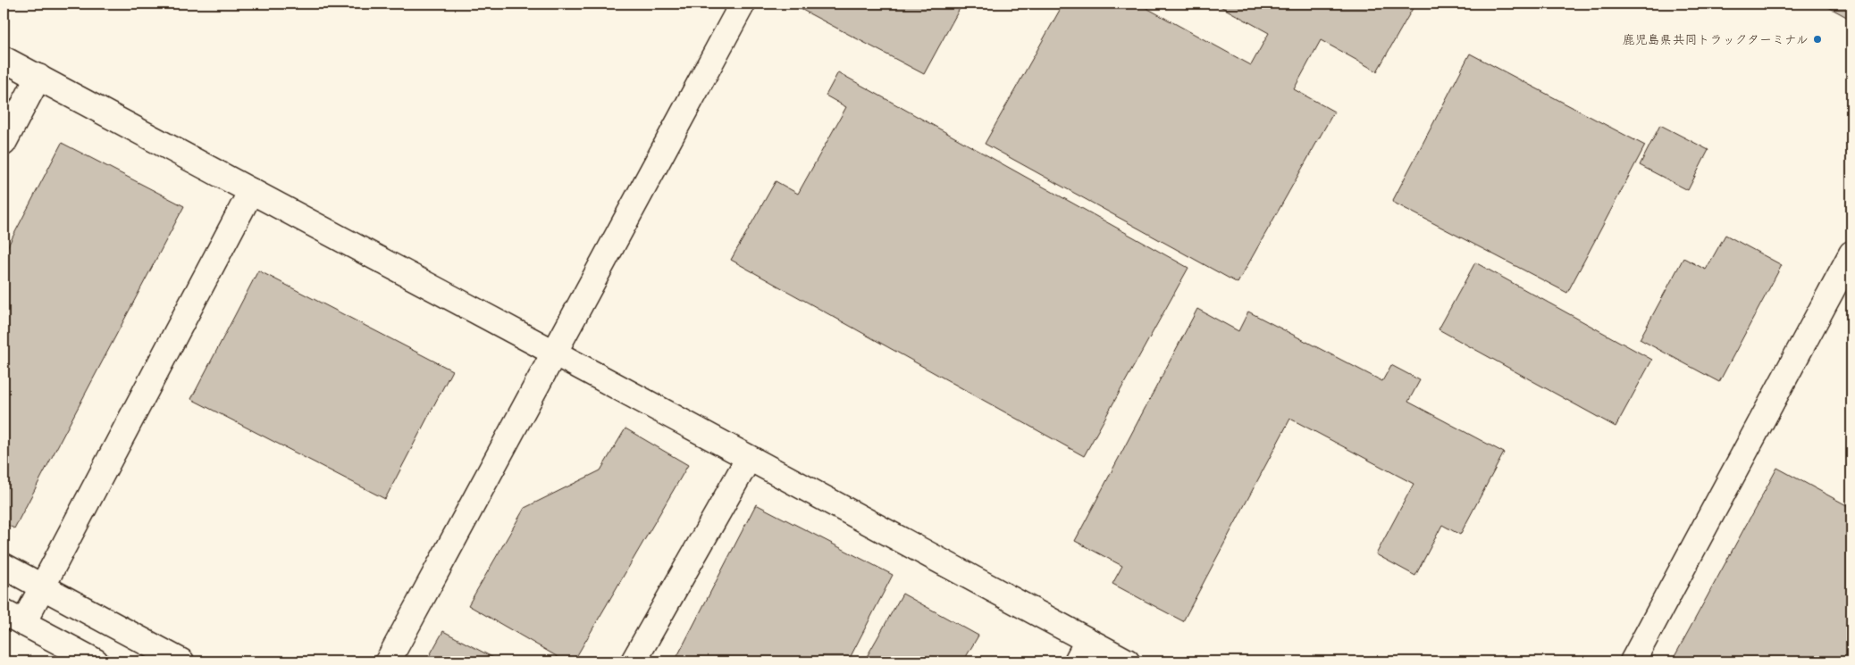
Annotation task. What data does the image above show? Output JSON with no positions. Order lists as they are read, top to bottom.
{
  "places": ["鹿児島県共同トラックターミナル"]
}
